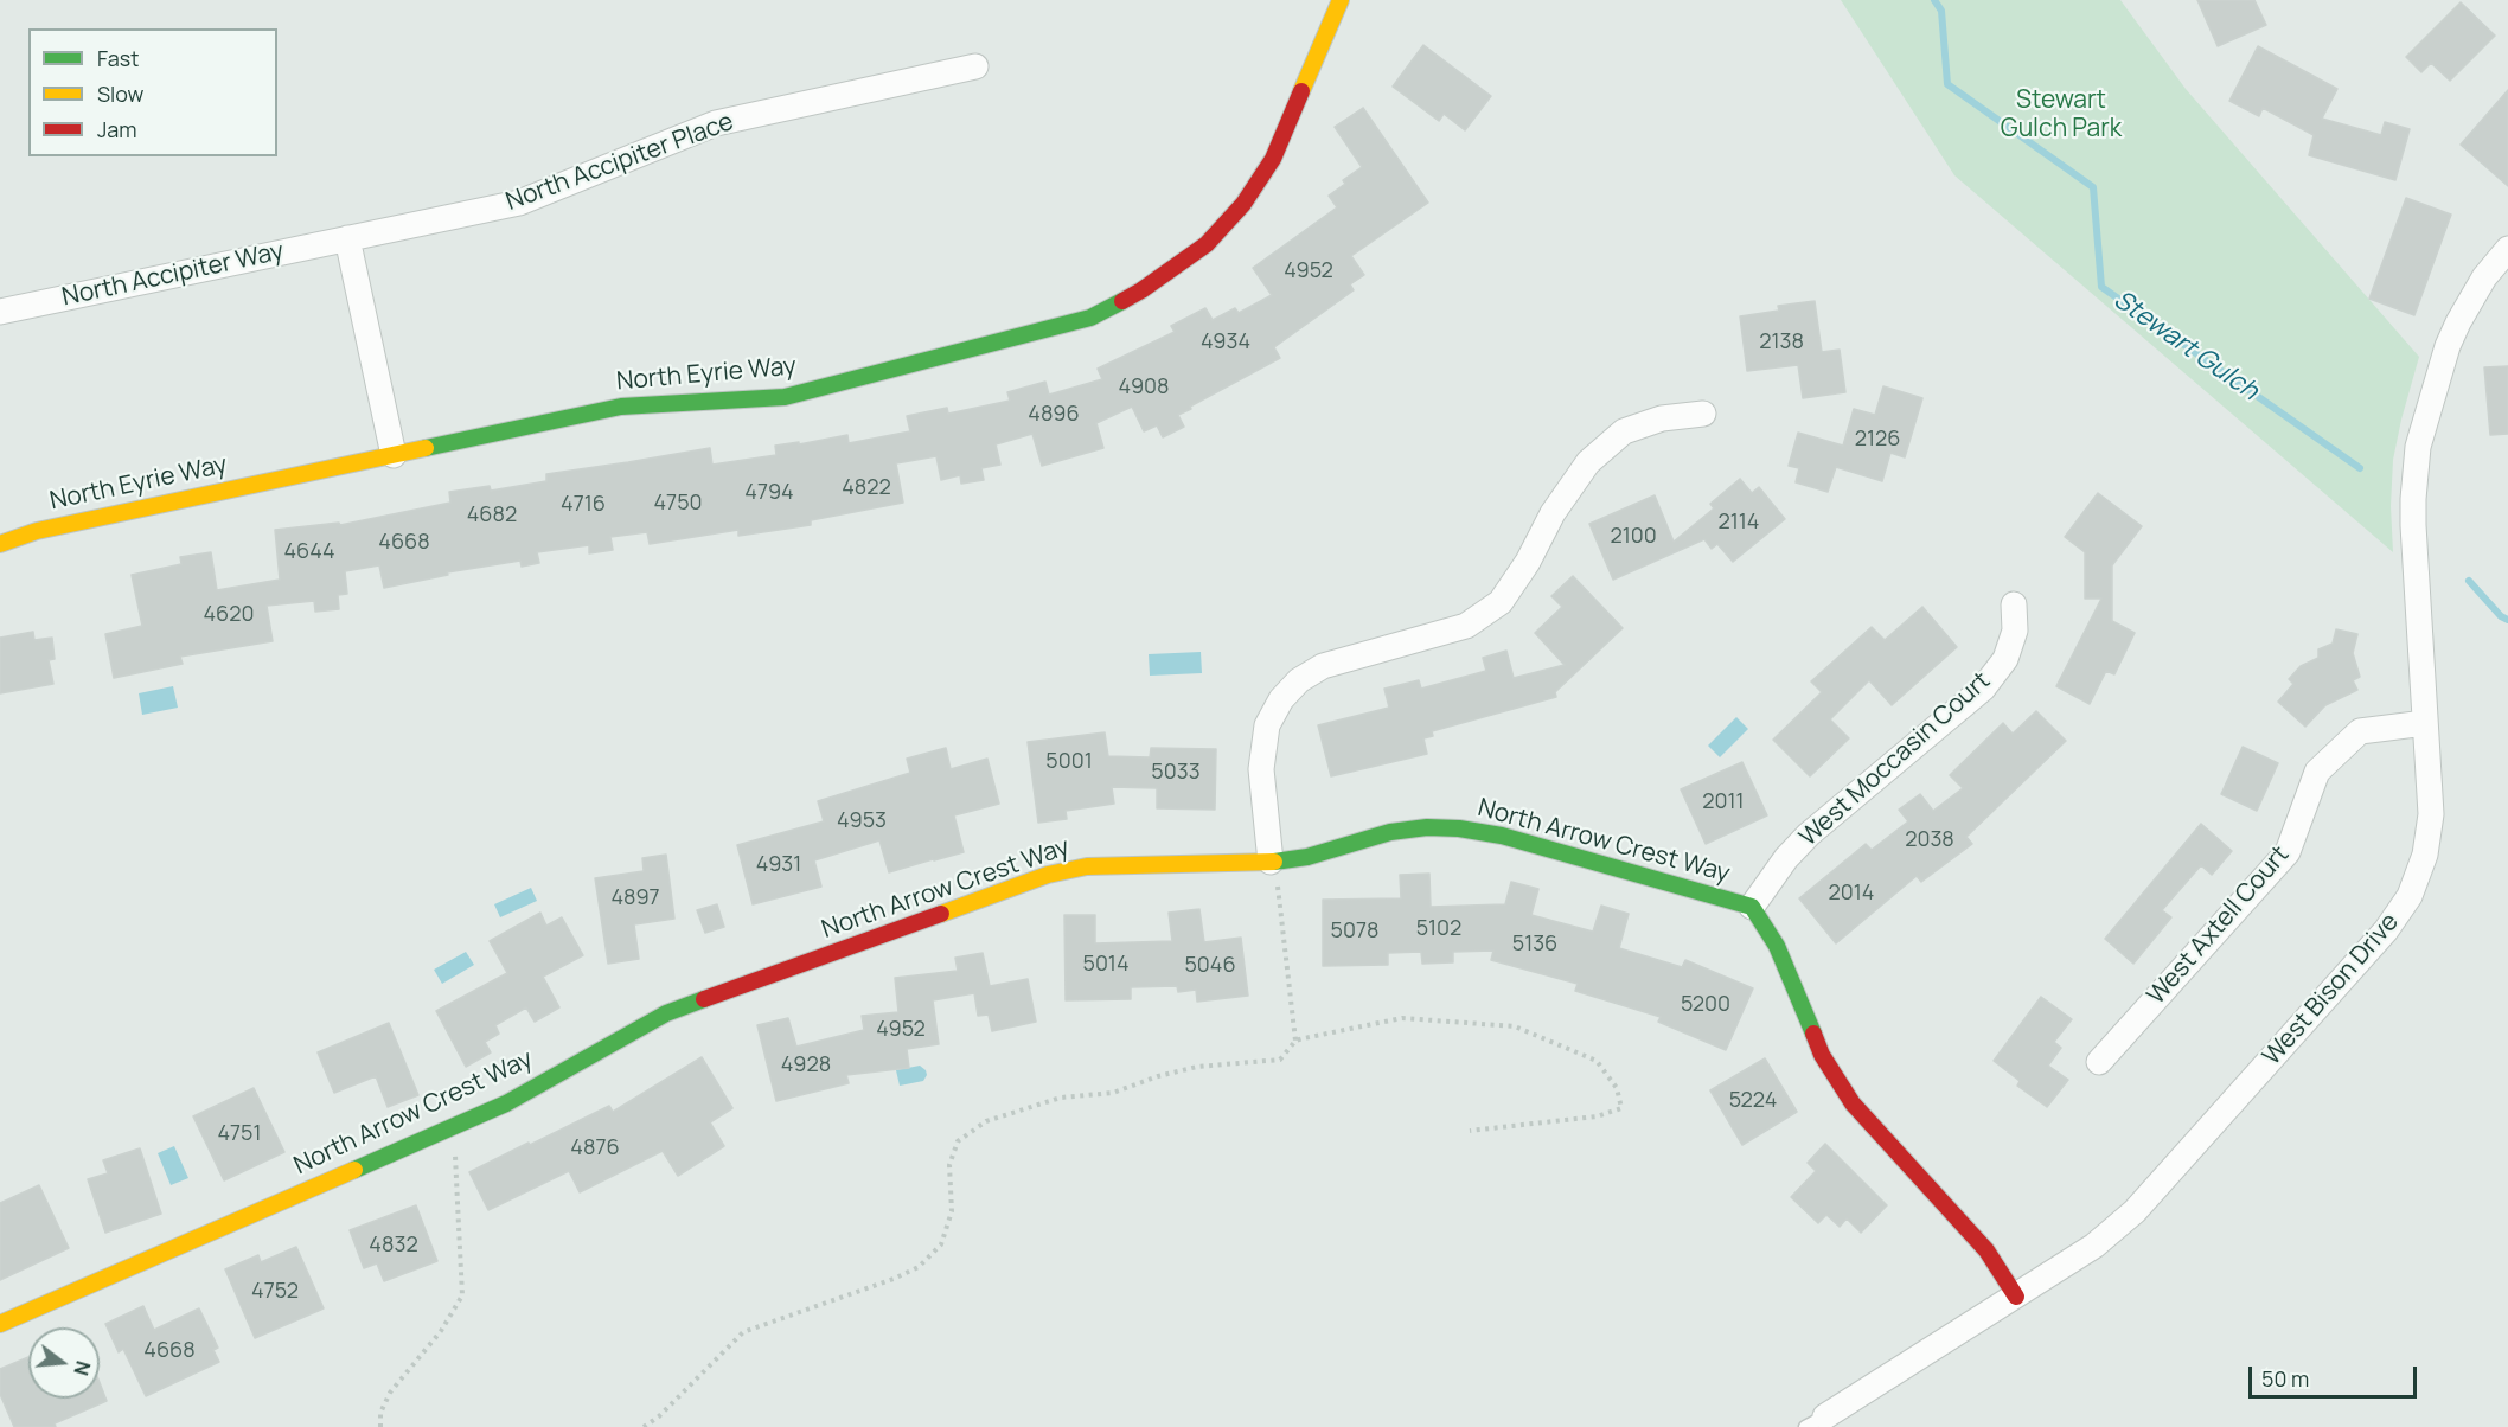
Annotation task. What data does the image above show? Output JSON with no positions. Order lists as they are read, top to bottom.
{
  "streets": {
    "street": [
      "North Accipiter Place",
      "North Accipiter Way",
      "North Eyrie Way",
      "West Moccasin Court",
      "North Arrow Crest Way",
      "West Axtell Court",
      "West Bison Drive"
    ]
  },
  "crossings": [
    ["North Accipiter Place", "North Accipiter Way"],
    ["West Moccasin Court", "North Arrow Crest Way"],
    ["North Arrow Crest Way", "West Bison Drive"],
    ["West Axtell Court", "West Bison Drive"]
  ],
  "water": ["Stewart Gulch"],
  "parks": ["Stewart Gulch Park"],
  "house_numbers": [
    "4952",
    "4934",
    "2138",
    "4908",
    "4896",
    "2126",
    "4822",
    "4794",
    "4750",
    "4716",
    "4682",
    "2114",
    "2100",
    "4668",
    "4644",
    "4620",
    "5001",
    "5033",
    "2011",
    "4953",
    "2038",
    "4931",
    "2014",
    "4897",
    "5102",
    "5078",
    "5136",
    "5014",
    "5046",
    "5200",
    "4952",
    "4928",
    "5224",
    "4751",
    "4876",
    "4832",
    "4752",
    "4668"
  ],
  "legend": ["Fast", "Slow", "Jam"],
  "scale_bar": "50 m",
  "north": "right"
}
